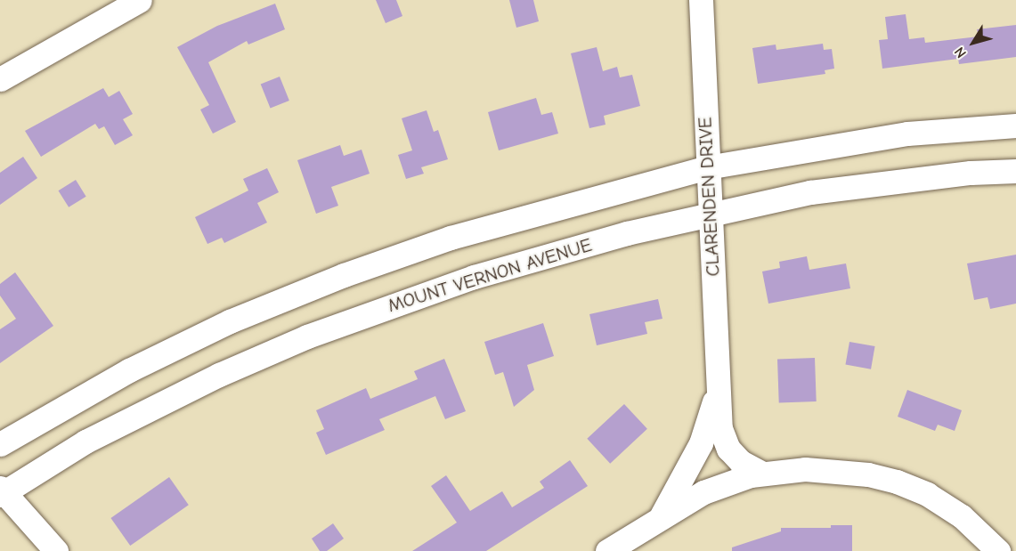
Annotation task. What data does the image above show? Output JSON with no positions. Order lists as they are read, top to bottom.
{
  "streets": {
    "street": ["CLARENDEN DRIVE", "MOUNT VERNON AVENUE"]
  },
  "crossings": [
    ["CLARENDEN DRIVE", "MOUNT VERNON AVENUE"]
  ],
  "north": "bottom left"
}
